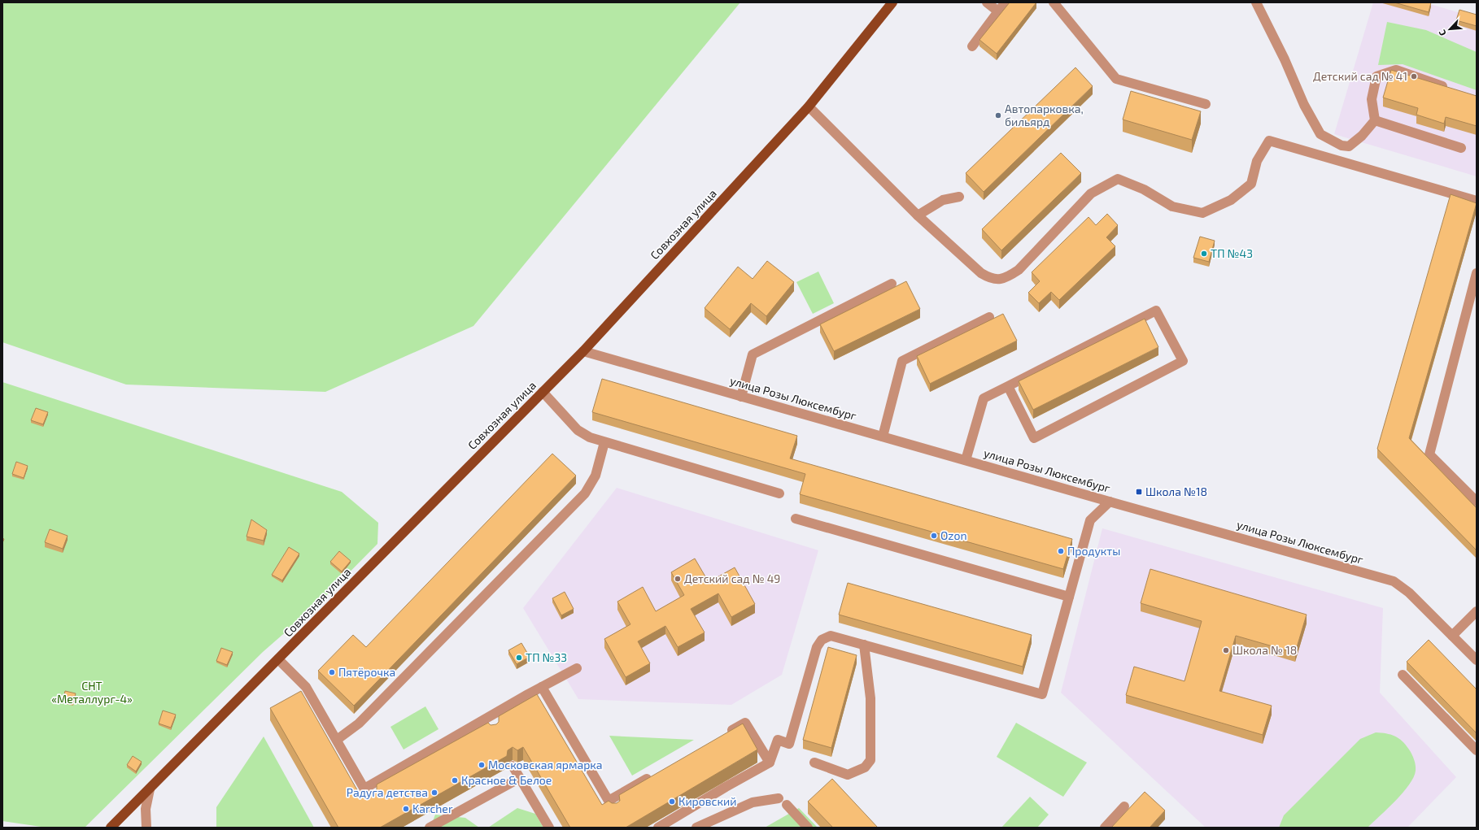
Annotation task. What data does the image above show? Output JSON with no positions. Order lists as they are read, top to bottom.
{
  "streets": {
    "main road": ["Совхозная улица"],
    "street": ["улица Розы Люксембург"]
  },
  "crossings": [
    ["Совхозная улица", "улица Розы Люксембург"]
  ],
  "parks": ["СНТ «Металлург-4»"],
  "places": {
    "other": [
      "Детский сад № 41",
      "Автопарковка, бильярд",
      "ТП №43",
      "Ozon",
      "Продукты",
      "Детский сад № 49",
      "Школа № 18",
      "ТП №33",
      "Пятёрочка",
      "Московская ярмарка",
      "Красное & Белое",
      "Радуга детства",
      "Кировский",
      "Karcher"
    ],
    "transit": ["Школа №18"]
  },
  "north": "bottom left"
}
